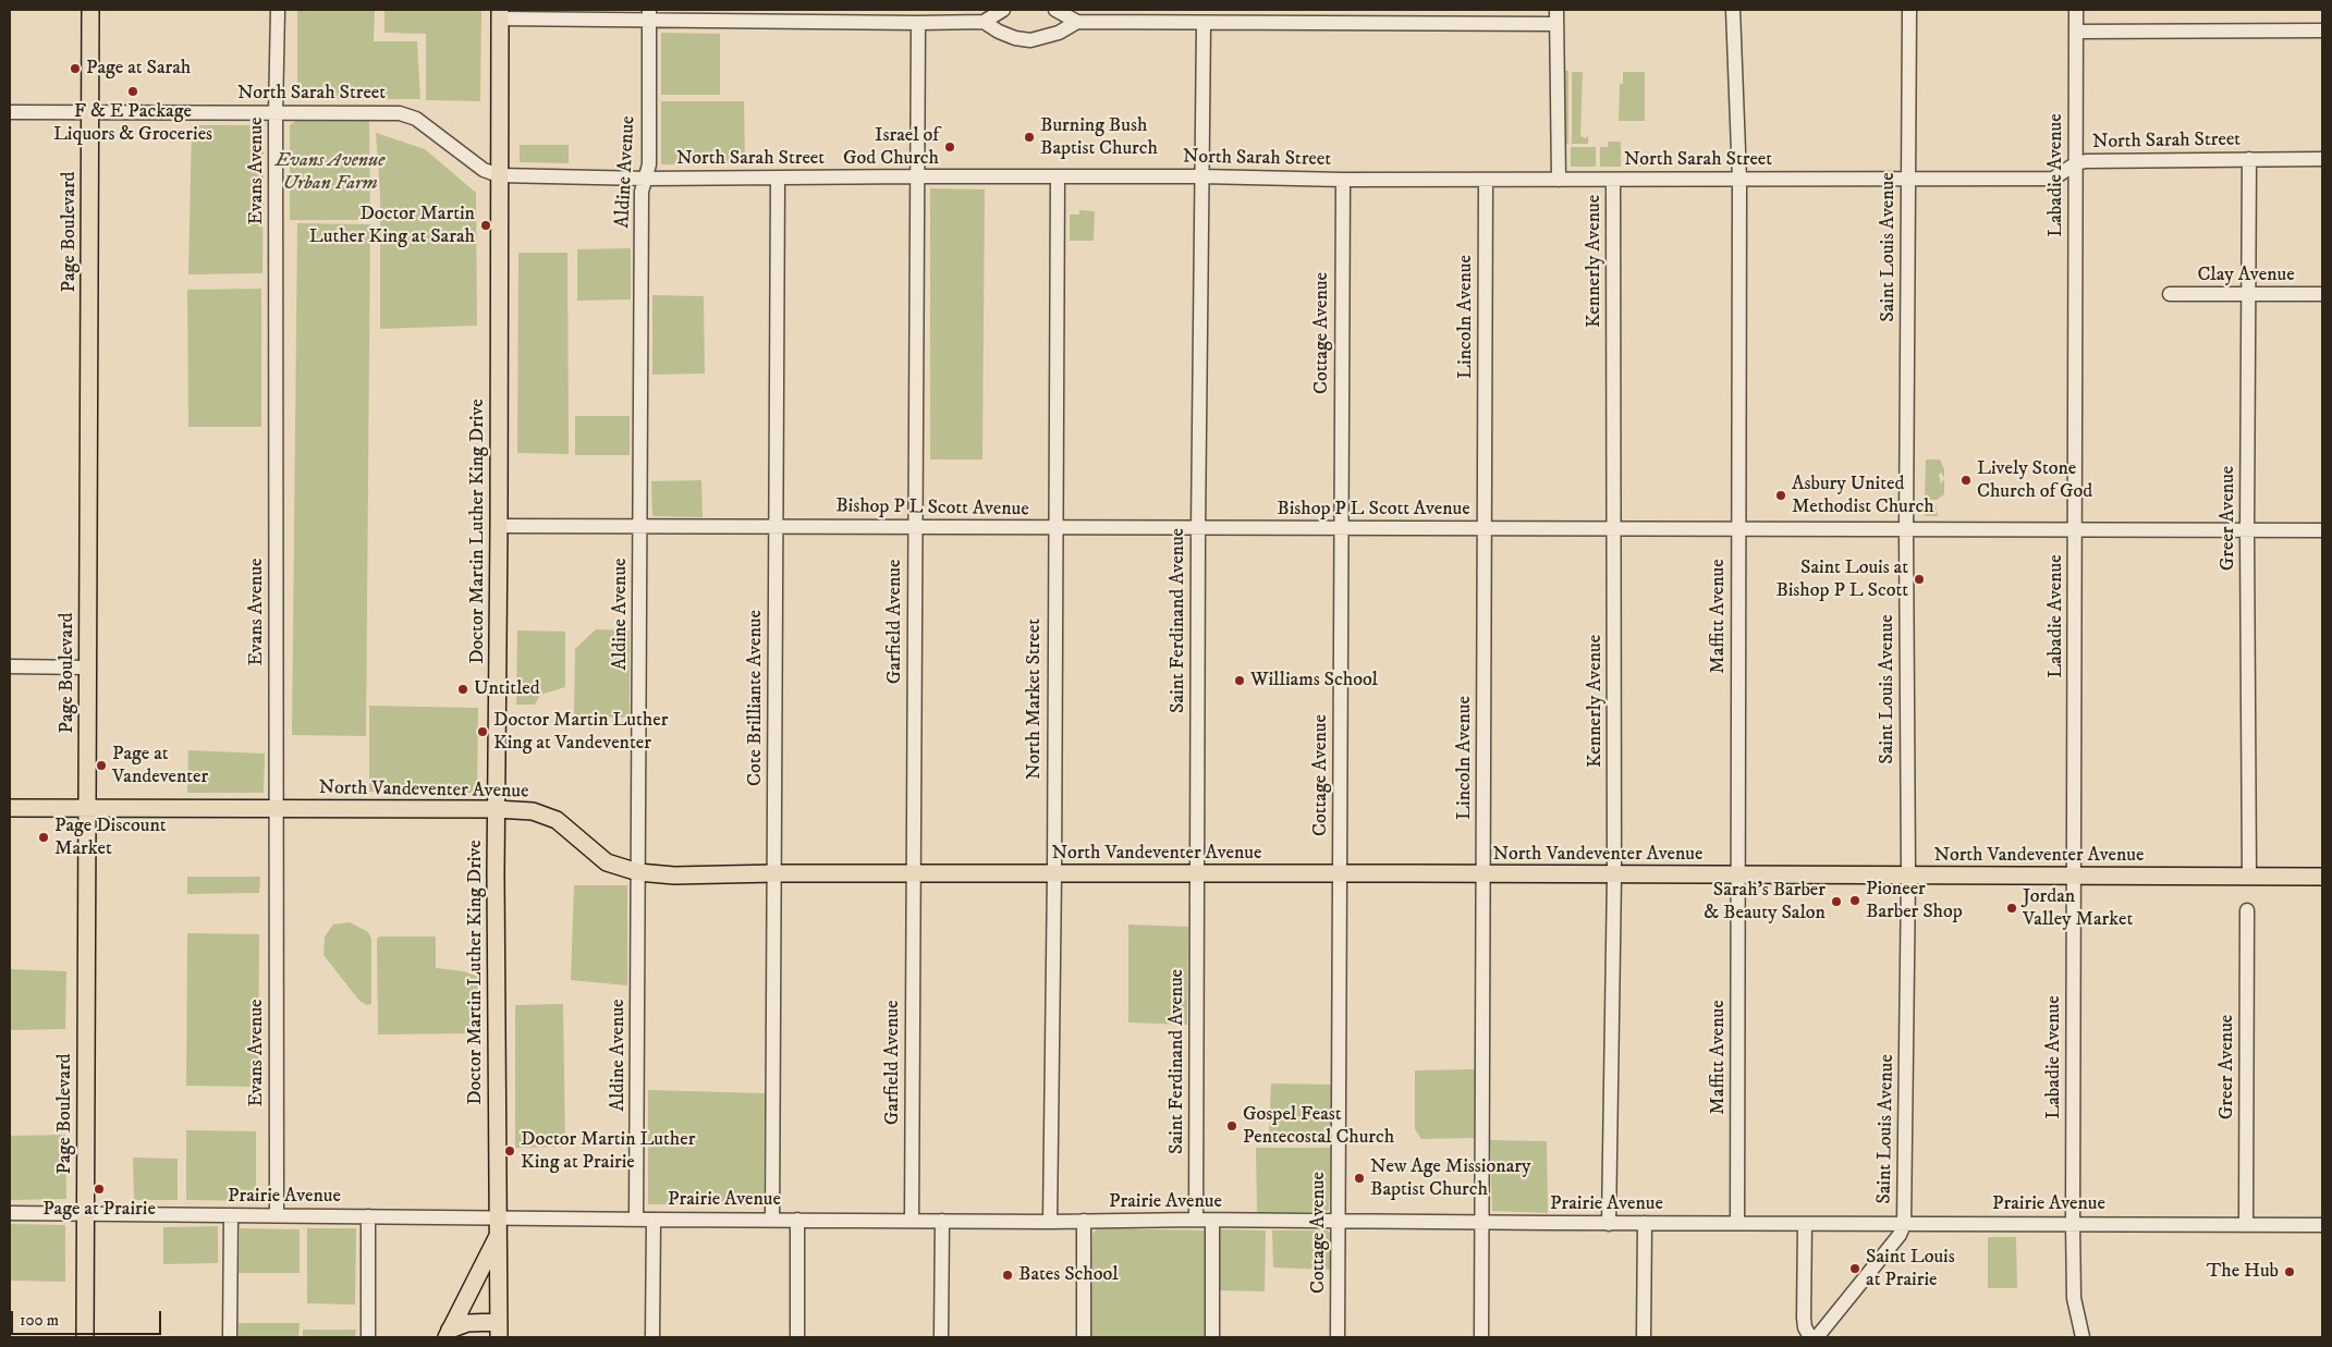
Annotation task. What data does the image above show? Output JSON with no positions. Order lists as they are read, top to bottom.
{
  "streets": {
    "main road": ["Page Boulevard", "Doctor Martin Luther King Drive", "North Vandeventer Avenue"],
    "street": [
      "North Sarah Street",
      "Evans Avenue",
      "Aldine Avenue",
      "Labadie Avenue",
      "Saint Louis Avenue",
      "Kennerly Avenue",
      "Clay Avenue",
      "Lincoln Avenue",
      "Cottage Avenue",
      "Bishop P L Scott Avenue",
      "Greer Avenue",
      "Maffitt Avenue",
      "Saint Ferdinand Avenue",
      "Garfield Avenue",
      "Cote Brilliante Avenue",
      "North Market Street",
      "Prairie Avenue"
    ]
  },
  "crossings": [
    ["North Sarah Street", "Evans Avenue"],
    ["North Sarah Street", "Aldine Avenue"],
    ["North Sarah Street", "Labadie Avenue"],
    ["North Sarah Street", "Page Boulevard"],
    ["North Sarah Street", "Saint Louis Avenue"],
    ["North Sarah Street", "Kennerly Avenue"],
    ["North Sarah Street", "Lincoln Avenue"],
    ["North Sarah Street", "Cottage Avenue"],
    ["North Sarah Street", "Greer Avenue"],
    ["North Sarah Street", "Doctor Martin Luther King Drive"],
    ["North Sarah Street", "Maffitt Avenue"],
    ["North Sarah Street", "Saint Ferdinand Avenue"],
    ["North Sarah Street", "Garfield Avenue"],
    ["North Sarah Street", "Cote Brilliante Avenue"],
    ["North Sarah Street", "North Market Street"],
    ["Evans Avenue", "North Vandeventer Avenue"],
    ["Evans Avenue", "Prairie Avenue"],
    ["Aldine Avenue", "Bishop P L Scott Avenue"],
    ["Aldine Avenue", "North Vandeventer Avenue"],
    ["Aldine Avenue", "Prairie Avenue"],
    ["Labadie Avenue", "Bishop P L Scott Avenue"],
    ["Labadie Avenue", "North Vandeventer Avenue"],
    ["Labadie Avenue", "Prairie Avenue"],
    ["Page Boulevard", "North Vandeventer Avenue"],
    ["Page Boulevard", "Prairie Avenue"],
    ["Saint Louis Avenue", "Bishop P L Scott Avenue"],
    ["Saint Louis Avenue", "North Vandeventer Avenue"],
    ["Saint Louis Avenue", "Prairie Avenue"],
    ["Kennerly Avenue", "Bishop P L Scott Avenue"],
    ["Kennerly Avenue", "North Vandeventer Avenue"],
    ["Kennerly Avenue", "Prairie Avenue"],
    ["Clay Avenue", "Greer Avenue"],
    ["Lincoln Avenue", "Bishop P L Scott Avenue"],
    ["Lincoln Avenue", "North Vandeventer Avenue"],
    ["Lincoln Avenue", "Prairie Avenue"],
    ["Cottage Avenue", "Bishop P L Scott Avenue"],
    ["Cottage Avenue", "North Vandeventer Avenue"],
    ["Cottage Avenue", "Prairie Avenue"],
    ["Bishop P L Scott Avenue", "Greer Avenue"],
    ["Bishop P L Scott Avenue", "Doctor Martin Luther King Drive"],
    ["Bishop P L Scott Avenue", "Maffitt Avenue"],
    ["Bishop P L Scott Avenue", "Saint Ferdinand Avenue"],
    ["Bishop P L Scott Avenue", "Garfield Avenue"],
    ["Bishop P L Scott Avenue", "Cote Brilliante Avenue"],
    ["Bishop P L Scott Avenue", "North Market Street"],
    ["Greer Avenue", "North Vandeventer Avenue"],
    ["Greer Avenue", "Prairie Avenue"],
    ["Doctor Martin Luther King Drive", "North Vandeventer Avenue"],
    ["Doctor Martin Luther King Drive", "Prairie Avenue"],
    ["Maffitt Avenue", "North Vandeventer Avenue"],
    ["Maffitt Avenue", "Prairie Avenue"],
    ["Saint Ferdinand Avenue", "North Vandeventer Avenue"],
    ["Saint Ferdinand Avenue", "Prairie Avenue"],
    ["Garfield Avenue", "North Vandeventer Avenue"],
    ["Garfield Avenue", "Prairie Avenue"],
    ["Cote Brilliante Avenue", "North Vandeventer Avenue"],
    ["Cote Brilliante Avenue", "Prairie Avenue"],
    ["North Market Street", "North Vandeventer Avenue"],
    ["North Market Street", "Prairie Avenue"]
  ],
  "parks": ["Evans Avenue Urban Farm"],
  "places": [
    "Page at Sarah",
    "F & E Package Liquors & Groceries",
    "Burning Bush Baptist Church",
    "Israel of God Church",
    "Doctor Martin Luther King at Sarah",
    "Lively Stone Church of God",
    "Asbury United Methodist Church",
    "Saint Louis at Bishop P L Scott",
    "Williams School",
    "Untitled",
    "Doctor Martin Luther King at Vandeventer",
    "Page at Vandeventer",
    "Page Discount Market",
    "Pioneer Barber Shop",
    "Sarah's Barber & Beauty Salon",
    "Jordan Valley Market",
    "Gospel Feast Pentecostal Church",
    "Doctor Martin Luther King at Prairie",
    "New Age Missionary Baptist Church",
    "Page at Prairie",
    "Saint Louis at Prairie",
    "The Hub",
    "Bates School"
  ],
  "scale_bar": "100 m"
}
